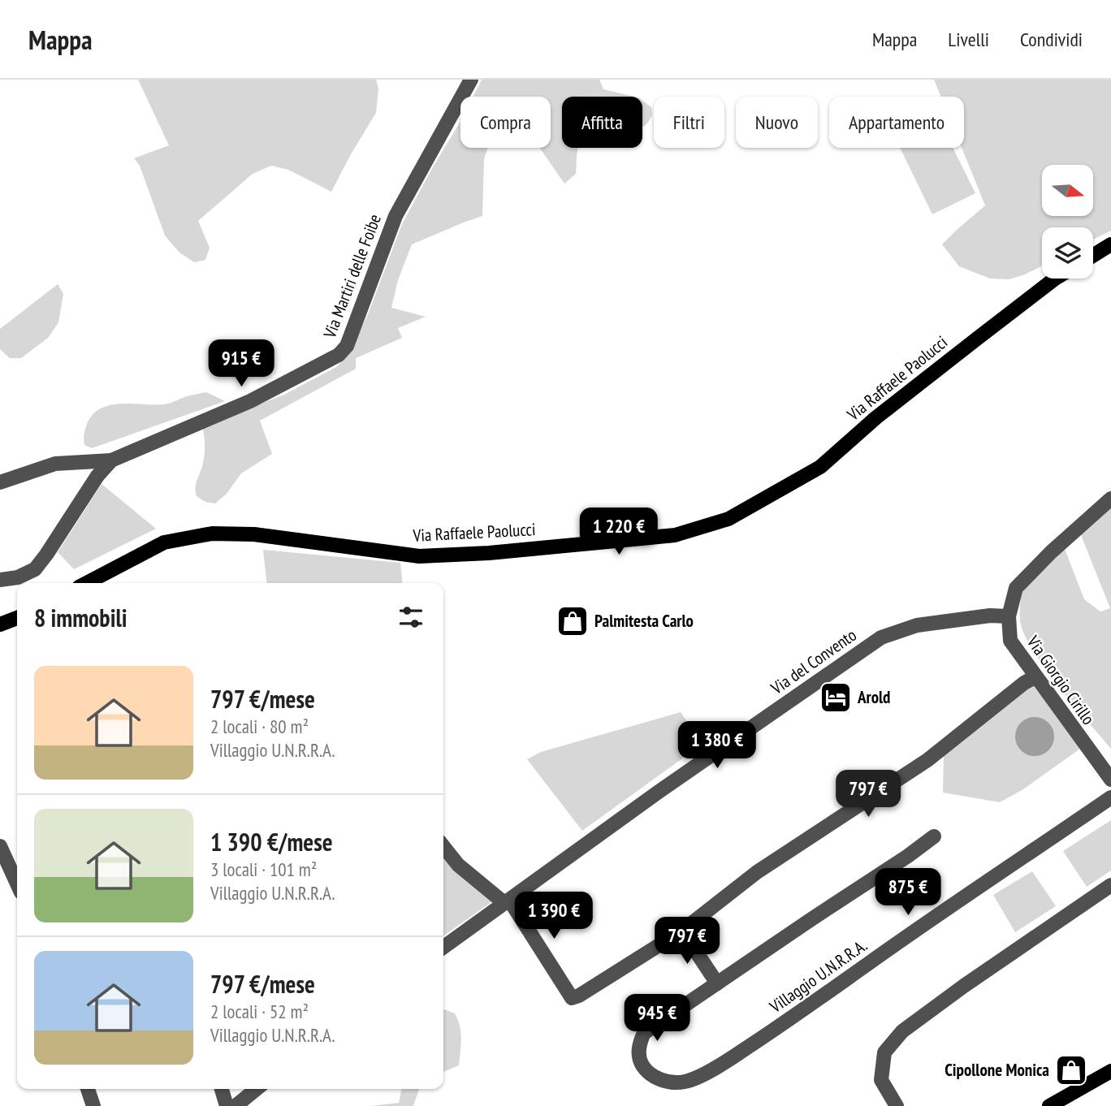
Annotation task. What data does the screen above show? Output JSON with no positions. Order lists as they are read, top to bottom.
{
  "streets": {
    "main road": ["Via Raffaele Paolucci"],
    "street": [
      "Via Martiri delle Foibe",
      "Via del Convento",
      "Via Giorgio Cirillo",
      "Villaggio U.N.R.R.A."
    ]
  },
  "crossings": [
    ["Via del Convento", "Via Giorgio Cirillo"]
  ],
  "places": {
    "shop": ["Palmitesta Carlo", "Cipollone Monica"],
    "hotel": ["Arold"]
  },
  "north": "right",
  "page": {
    "header": "Mappa",
    "nav": ["Mappa", "Livelli", "Condividi"],
    "chip": [
      "Compra",
      "Affitta",
      "Filtri",
      "Nuovo",
      "Appartamento"
    ],
    "price": [
      "915 €",
      "1 220 €",
      "1 380 €",
      "797 €",
      "875 €",
      "1 390 €",
      "797 €",
      "945 €"
    ],
    "heading": "8 immobili",
    "list": [
      {
        "name": "797 €/mese",
        "note": "2 locali · 80 m² · Villaggio U.N.R.R.A."
      },
      {
        "name": "1 390 €/mese",
        "note": "3 locali · 101 m² · Villaggio U.N.R.R.A."
      },
      {
        "name": "797 €/mese",
        "note": "2 locali · 52 m² · Villaggio U.N.R.R.A."
      }
    ]
  }
}
